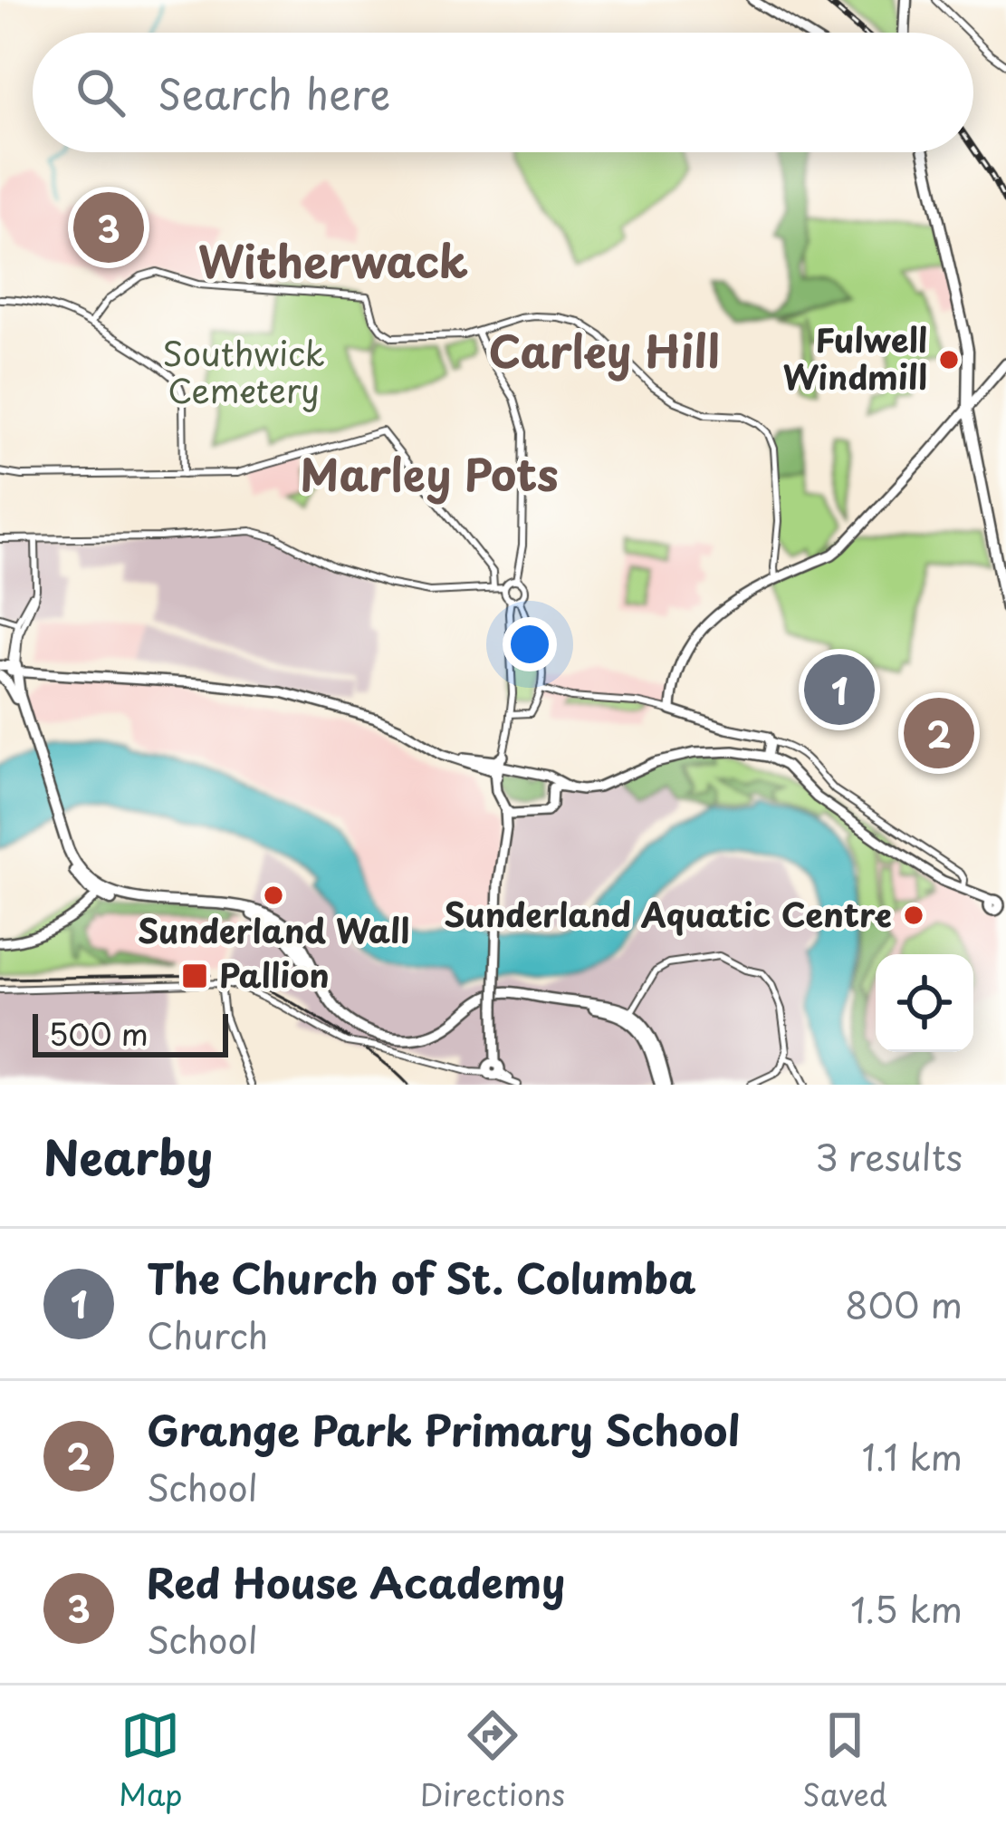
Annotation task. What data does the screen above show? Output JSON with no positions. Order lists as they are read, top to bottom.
{
  "districts": ["Witherwack", "Carley Hill", "Marley Pots"],
  "parks": ["Southwick Cemetery"],
  "places": {
    "other": ["Fulwell Windmill", "Sunderland Wall", "Sunderland Aquatic Centre"],
    "transit": ["Pallion"]
  },
  "scale_bar": "500 m",
  "page": {
    "search": "Search here",
    "pins": ["3", "1", "2"],
    "scale": "500 m",
    "heading": ["Nearby", "3 results"],
    "list": [
      {
        "mark": "1",
        "name": "The Church of St. Columba",
        "note": "Church",
        "value": "800 m"
      },
      {
        "mark": "2",
        "name": "Grange Park Primary School",
        "note": "School",
        "value": "1.1 km"
      },
      {
        "mark": "3",
        "name": "Red House Academy",
        "note": "School",
        "value": "1.5 km"
      }
    ],
    "nav": ["Map", "Directions", "Saved"]
  }
}
